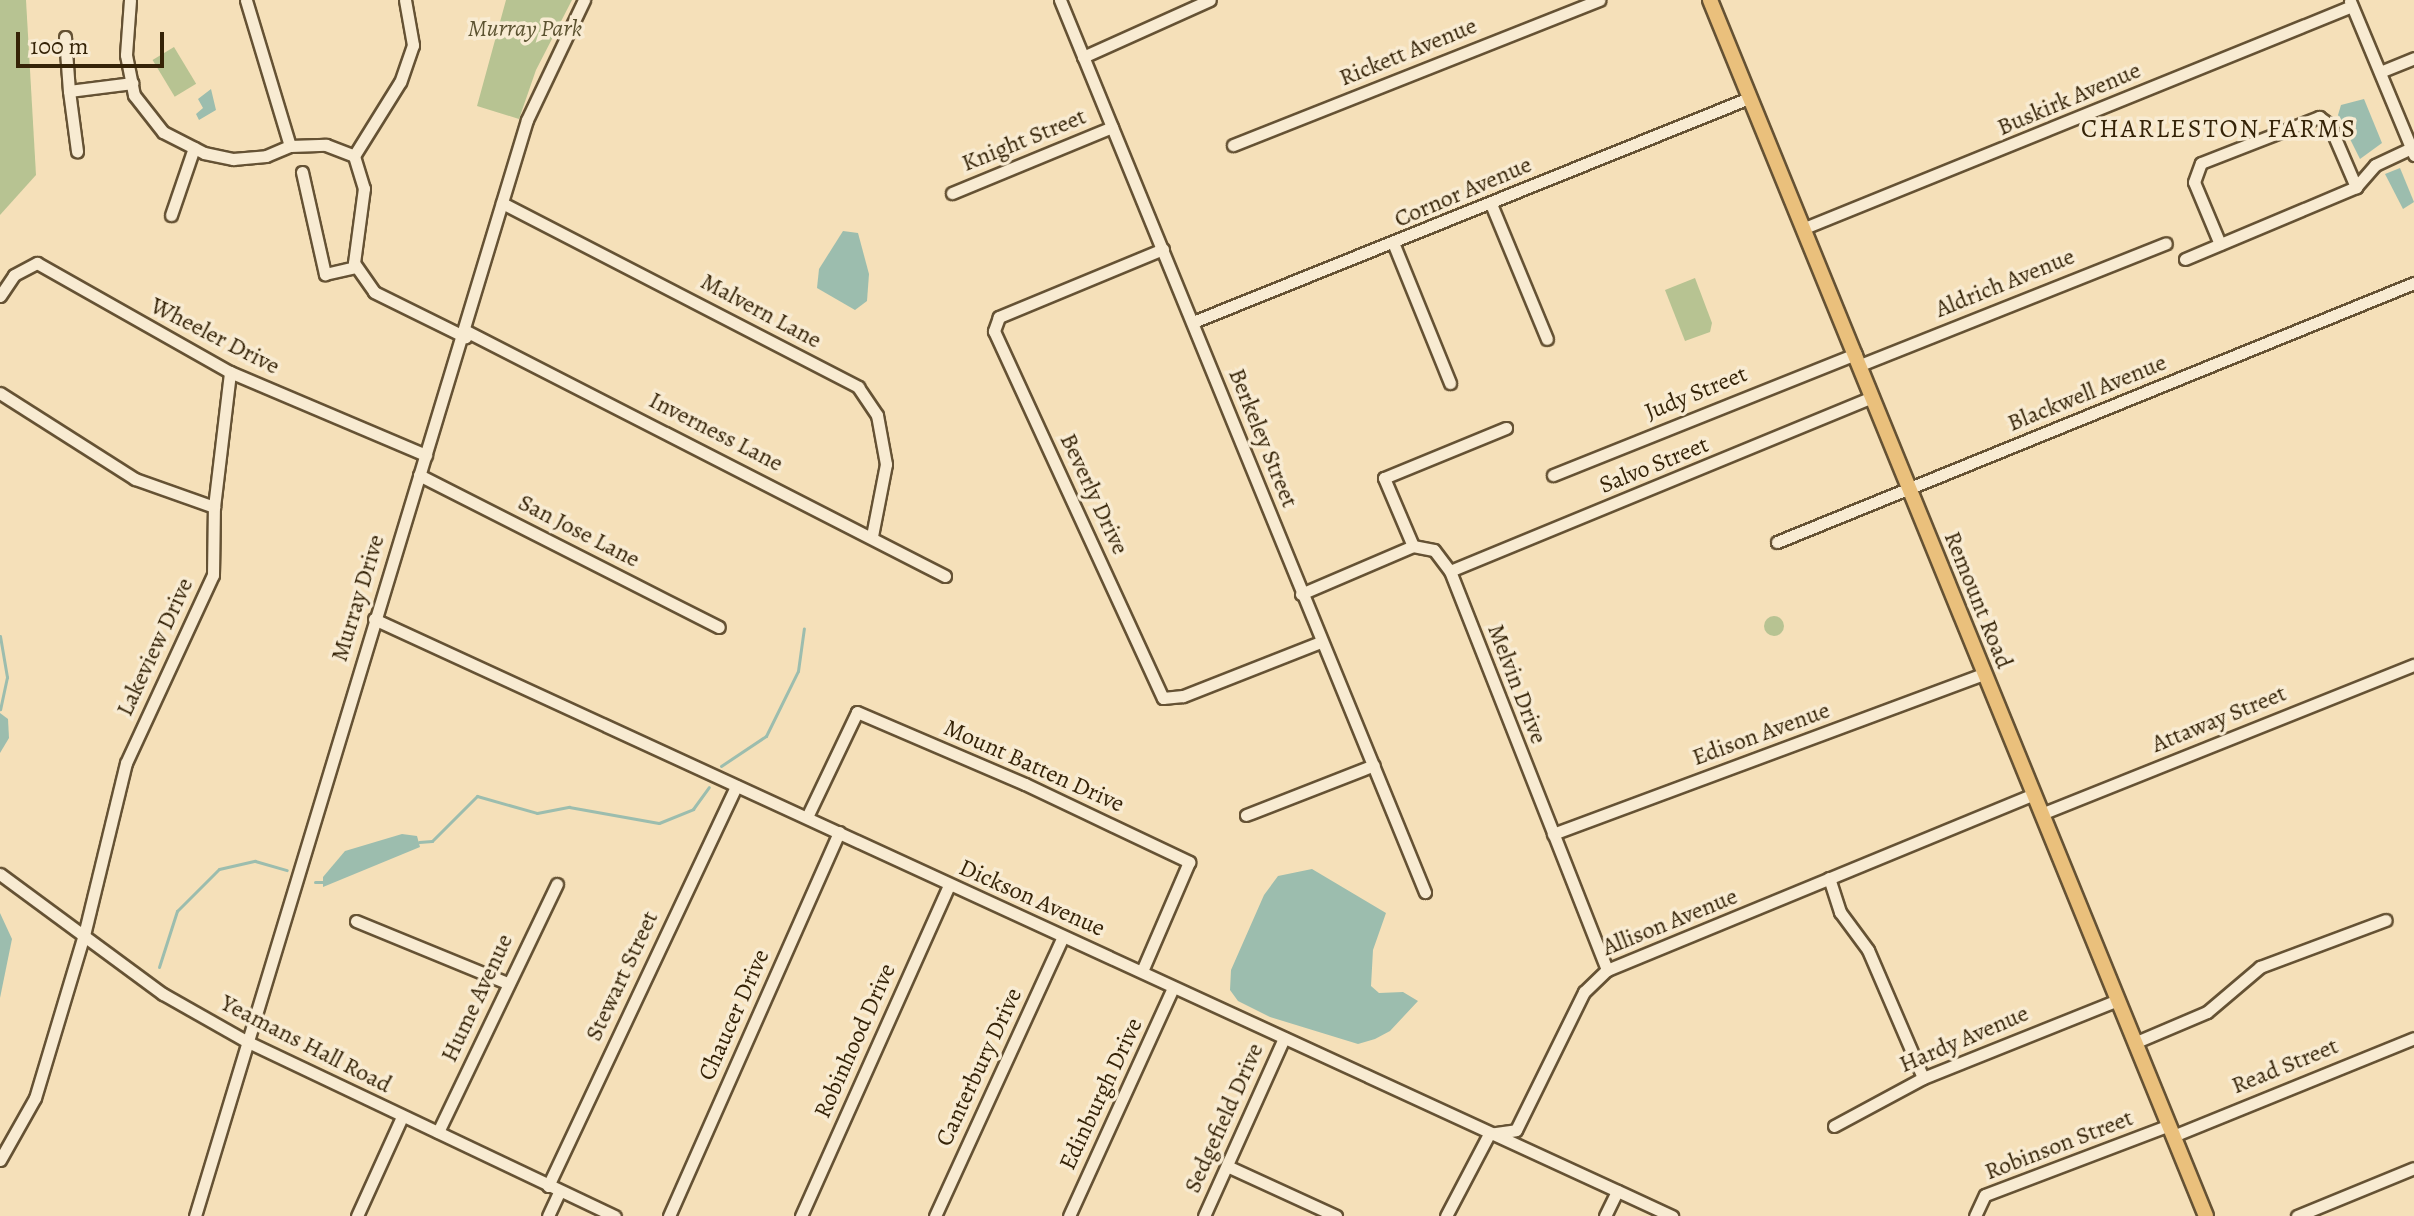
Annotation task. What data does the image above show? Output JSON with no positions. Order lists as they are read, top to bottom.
{
  "streets": {
    "main road": ["Remount Road"],
    "street": [
      "Rickett Avenue",
      "Buskirk Avenue",
      "Knight Street",
      "Cornor Avenue",
      "Aldrich Avenue",
      "Malvern Lane",
      "Wheeler Drive",
      "Judy Street",
      "Blackwell Avenue",
      "Inverness Lane",
      "Berkeley Street",
      "Salvo Street",
      "Beverly Drive",
      "San Jose Lane",
      "Murray Drive",
      "Lakeview Drive",
      "Melvin Drive",
      "Attaway Street",
      "Edison Avenue",
      "Mount Batten Drive",
      "Dickson Avenue",
      "Allison Avenue",
      "Stewart Street",
      "Hume Avenue",
      "Chaucer Drive",
      "Hardy Avenue",
      "Robinhood Drive",
      "Yeamans Hall Road",
      "Read Street",
      "Canterbury Drive",
      "Edinburgh Drive",
      "Sedgefield Drive",
      "Robinson Street"
    ]
  },
  "crossings": [
    ["Buskirk Avenue", "Remount Road"],
    ["Knight Street", "Berkeley Street"],
    ["Cornor Avenue", "Berkeley Street"],
    ["Cornor Avenue", "Remount Road"],
    ["Aldrich Avenue", "Judy Street"],
    ["Aldrich Avenue", "Remount Road"],
    ["Malvern Lane", "Inverness Lane"],
    ["Malvern Lane", "Murray Drive"],
    ["Wheeler Drive", "Murray Drive"],
    ["Wheeler Drive", "Lakeview Drive"],
    ["Judy Street", "Remount Road"],
    ["Blackwell Avenue", "Remount Road"],
    ["Inverness Lane", "Murray Drive"],
    ["Berkeley Street", "Beverly Drive"],
    ["Salvo Street", "Remount Road"],
    ["Salvo Street", "Melvin Drive"],
    ["San Jose Lane", "Murray Drive"],
    ["Murray Drive", "Dickson Avenue"],
    ["Murray Drive", "Yeamans Hall Road"],
    ["Remount Road", "Attaway Street"],
    ["Remount Road", "Edison Avenue"],
    ["Remount Road", "Allison Avenue"],
    ["Remount Road", "Hardy Avenue"],
    ["Remount Road", "Read Street"],
    ["Remount Road", "Robinson Street"],
    ["Lakeview Drive", "Yeamans Hall Road"],
    ["Melvin Drive", "Edison Avenue"],
    ["Melvin Drive", "Allison Avenue"],
    ["Mount Batten Drive", "Dickson Avenue"],
    ["Dickson Avenue", "Allison Avenue"],
    ["Dickson Avenue", "Stewart Street"],
    ["Dickson Avenue", "Chaucer Drive"],
    ["Dickson Avenue", "Robinhood Drive"],
    ["Dickson Avenue", "Canterbury Drive"],
    ["Dickson Avenue", "Edinburgh Drive"],
    ["Dickson Avenue", "Sedgefield Drive"],
    ["Stewart Street", "Yeamans Hall Road"],
    ["Hume Avenue", "Yeamans Hall Road"],
    ["Read Street", "Robinson Street"]
  ],
  "districts": ["CHARLESTON FARMS"],
  "parks": ["Murray Park"],
  "scale_bar": "100 m"
}
